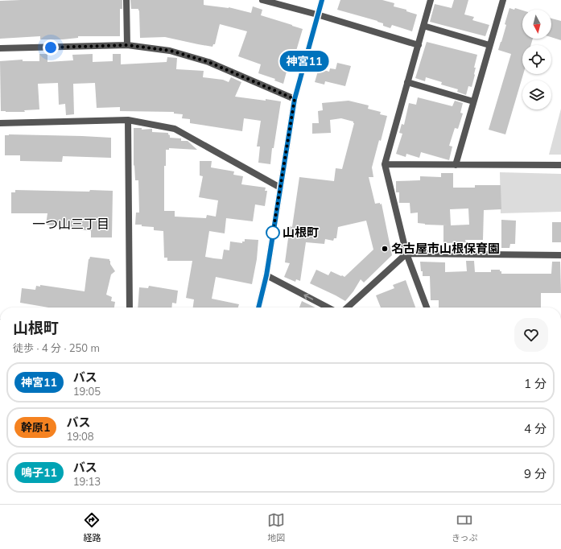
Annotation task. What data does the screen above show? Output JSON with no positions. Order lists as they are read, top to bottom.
{
  "districts": ["一つ山三丁目"],
  "places": ["山根町", "名古屋市山根保育園"],
  "lines": ["bus line 神宮11"],
  "north": "bottom",
  "page": {
    "on_map": "神宮11",
    "heading": ["山根町", "徒歩 · 4 分 · 250 m"],
    "list": [
      {
        "mark": "神宮11",
        "name": "バス",
        "note": "19:05",
        "value": "1 分"
      },
      {
        "mark": "幹原1",
        "name": "バス",
        "note": "19:08",
        "value": "4 分"
      },
      {
        "mark": "鳴子11",
        "name": "バス",
        "note": "19:13",
        "value": "9 分"
      }
    ],
    "tabs": ["経路", "地図", "きっぷ"]
  }
}
